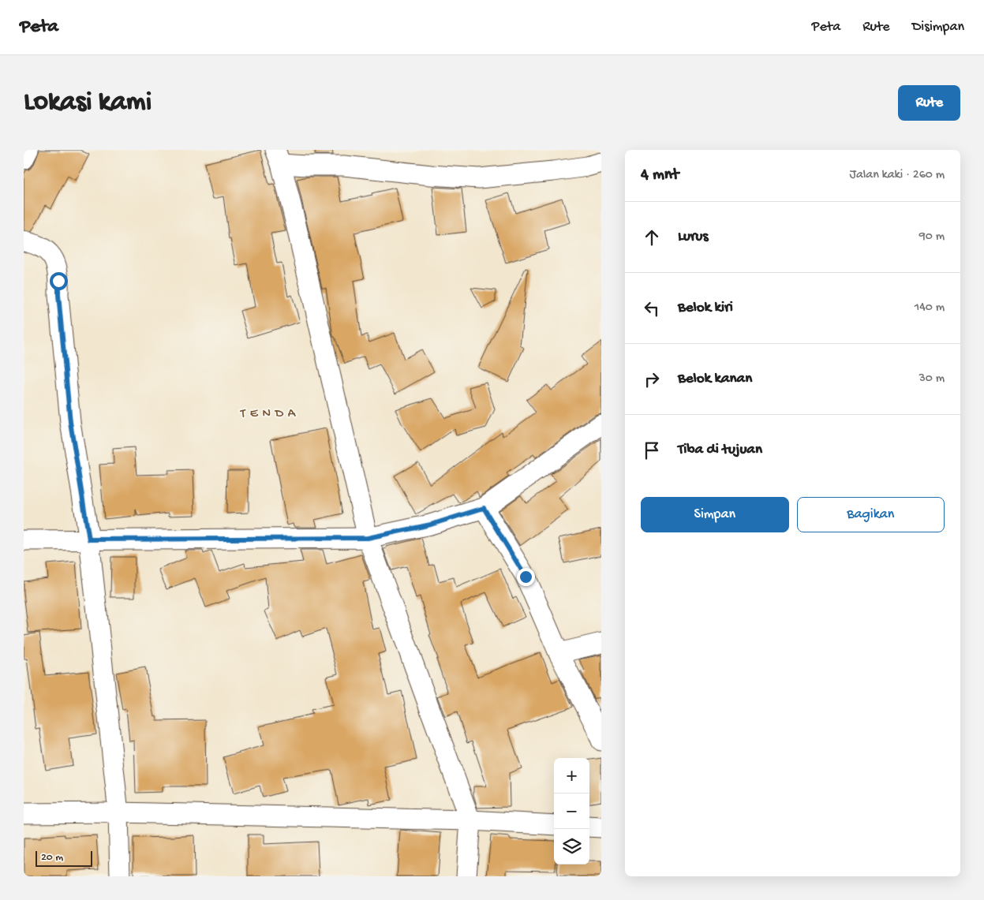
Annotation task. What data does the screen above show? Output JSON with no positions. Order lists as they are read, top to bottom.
{
  "districts": ["T E N D A"],
  "scale_bar": "20 m",
  "page": {
    "header": "Peta",
    "nav": ["Peta", "Rute", "Disimpan"],
    "buttons": [
      "Rute",
      ["Simpan", "Bagikan"]
    ],
    "title": "Lokasi kami",
    "heading": ["4 mnt", "Jalan kaki · 260 m"],
    "list": [
      ["Lurus", "90 m"],
      ["Belok kiri", "140 m"],
      ["Belok kanan", "30 m"],
      "Tiba di tujuan"
    ],
    "map_buttons": ["+", "−"],
    "scale": "20 m"
  }
}
